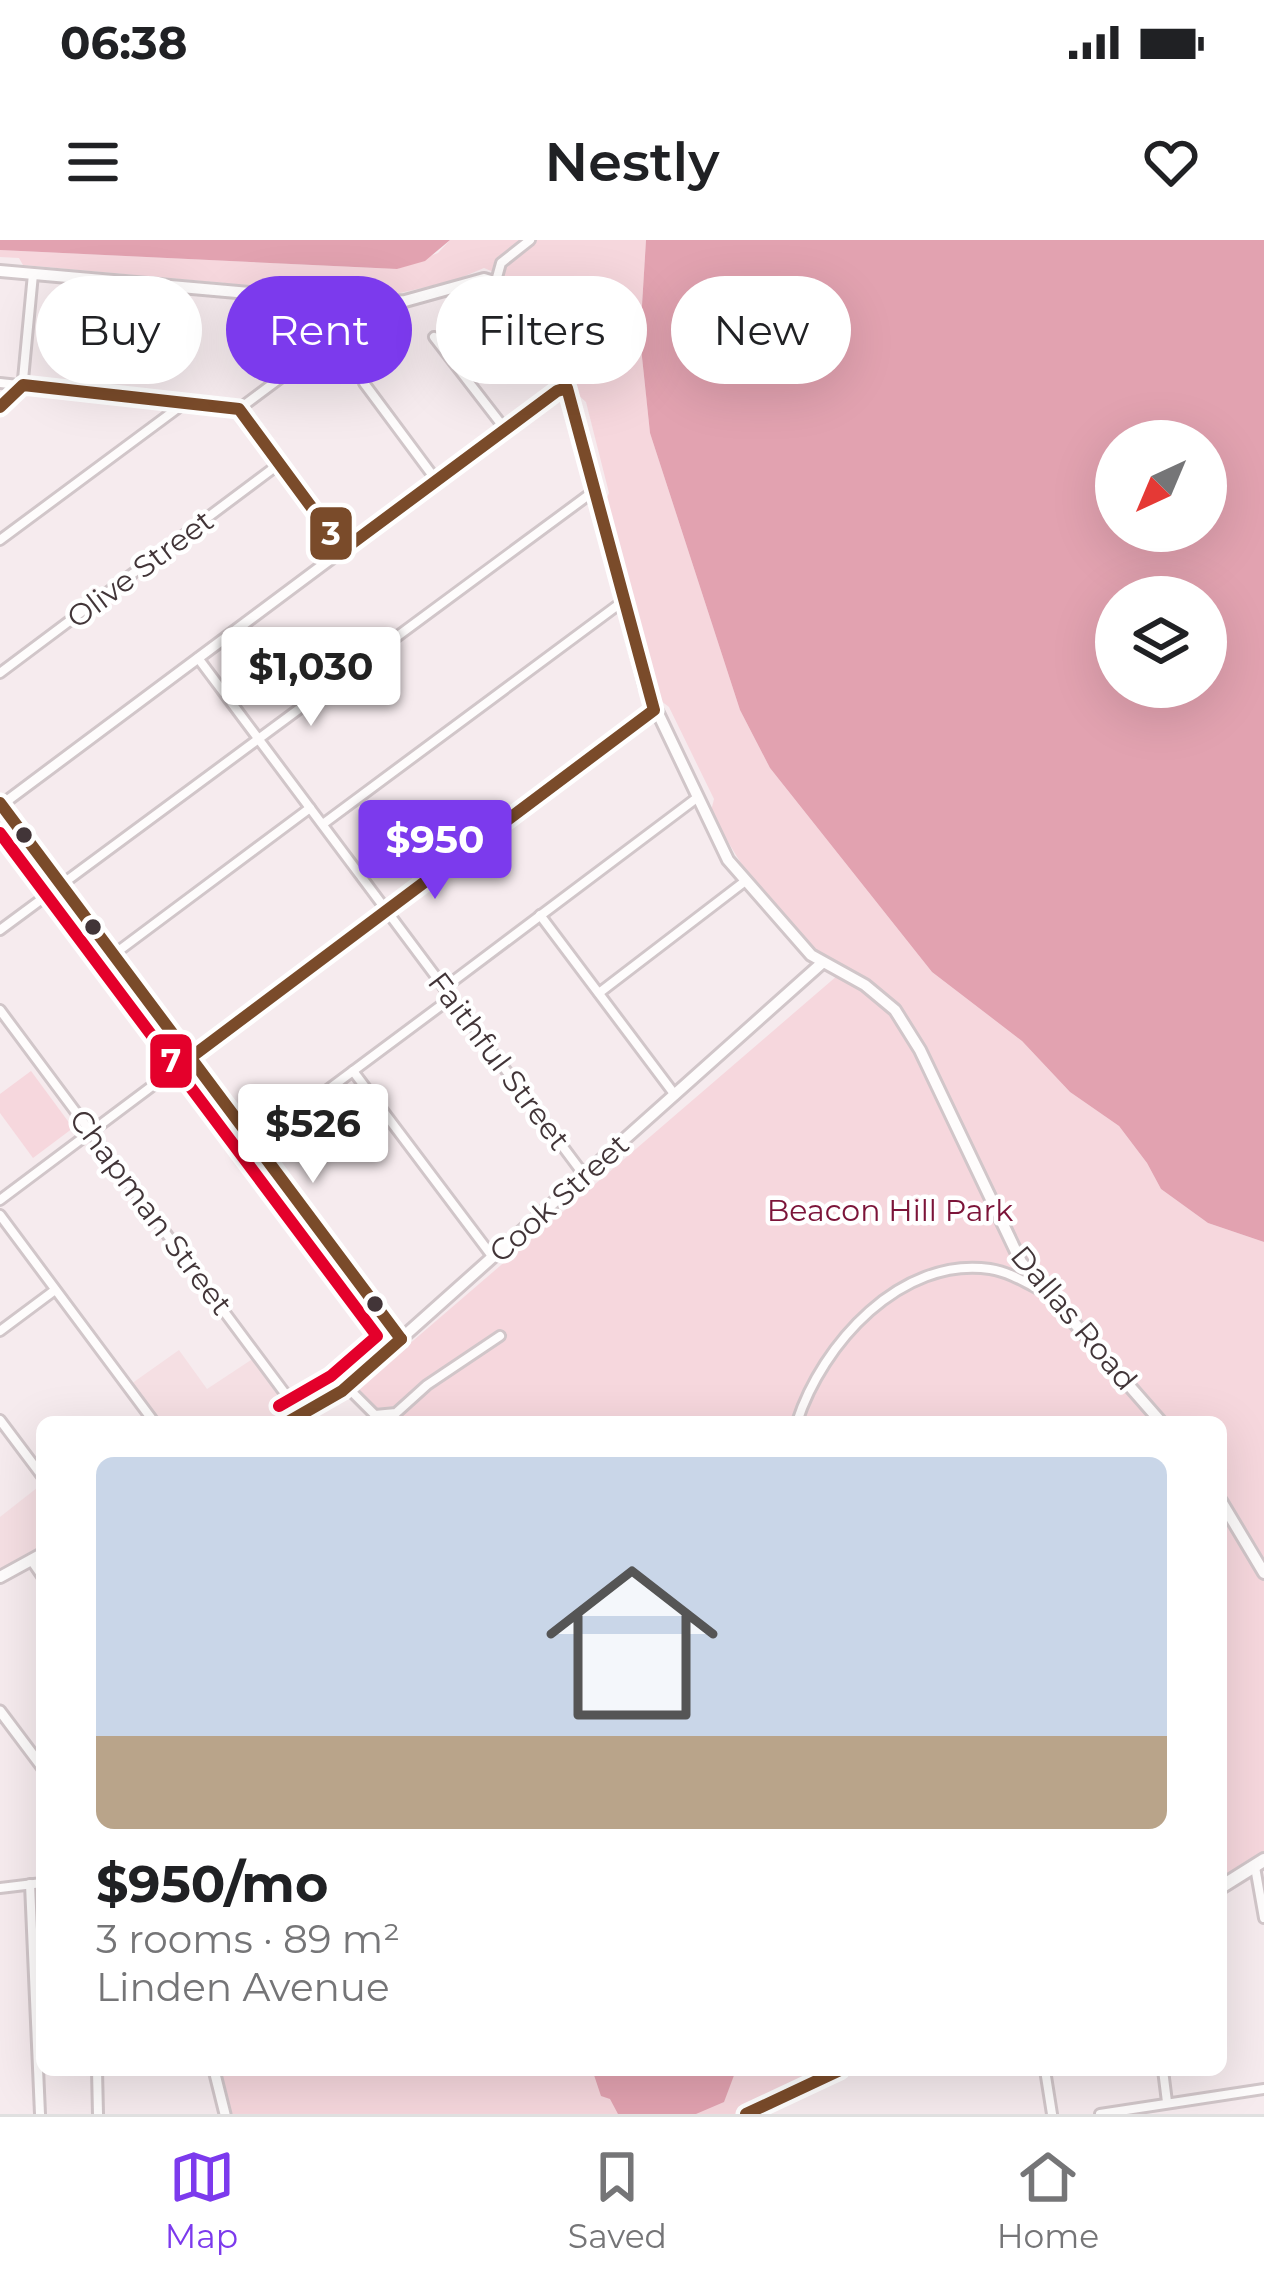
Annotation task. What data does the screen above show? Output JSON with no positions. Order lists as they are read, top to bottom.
{
  "streets": {
    "main road": ["Cook Street", "Dallas Road"],
    "street": ["Olive Street", "Faithful Street", "Chapman Street"]
  },
  "crossings": [
    ["Faithful Street", "Cook Street"],
    ["Cook Street", "Chapman Street"],
    ["Cook Street", "Dallas Road"]
  ],
  "parks": ["Beacon Hill Park"],
  "lines": ["transit line 3", "transit line 7"],
  "north": "bottom left",
  "page": {
    "status": "06:38",
    "header": "Nestly",
    "chip": [
      "Buy",
      "Rent",
      "Filters",
      "New"
    ],
    "price": ["$1,030", "$950", "$526"],
    "list": [
      {
        "name": "$950/mo",
        "note": "3 rooms · 89 m² · Linden Avenue"
      }
    ],
    "tabs": ["Map", "Saved", "Home"]
  }
}
